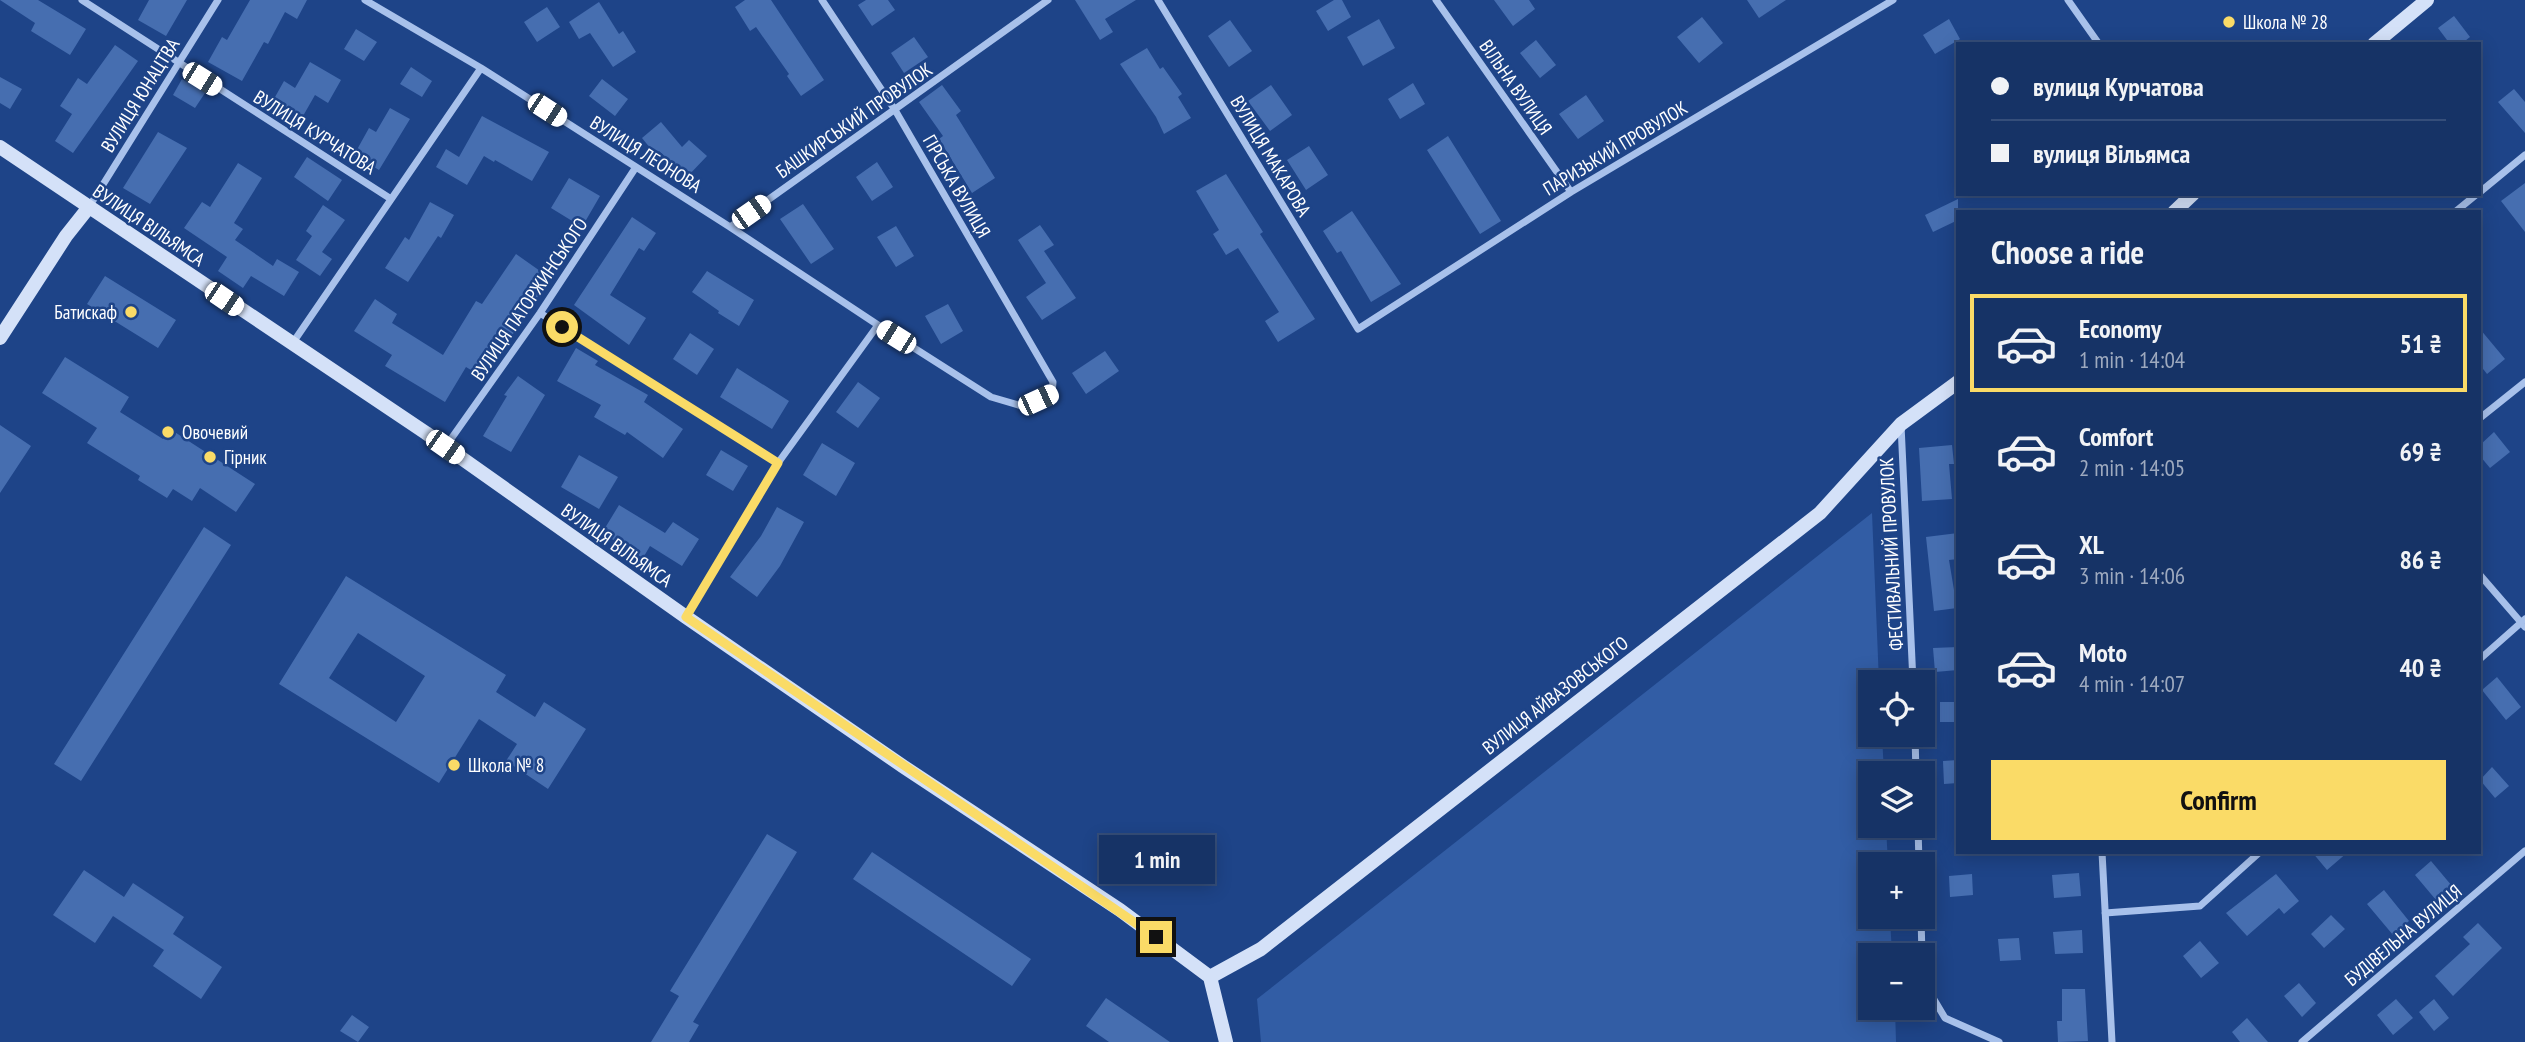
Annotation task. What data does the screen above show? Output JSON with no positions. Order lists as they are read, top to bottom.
{
  "streets": {
    "street": [
      "ВІЛЬНА ВУЛИЦЯ",
      "ВУЛИЦЯ ЮНАЦТВА",
      "БАШКИРСЬКИЙ ПРОВУЛОК",
      "ВУЛИЦЯ КУРЧАТОВА",
      "ПАРИЗЬКИЙ ПРОВУЛОК",
      "ВУЛИЦЯ ЛЕОНОВА",
      "ВУЛИЦЯ МАКАРОВА",
      "ГІРСЬКА ВУЛИЦЯ",
      "ВУЛИЦЯ ВІЛЬЯМСА",
      "ВУЛИЦЯ ПАТОРЖИНСЬКОГО",
      "ФЕСТИВАЛЬНИЙ ПРОВУЛОК",
      "ВУЛИЦЯ АЙВАЗОВСЬКОГО",
      "БУДІВЕЛЬНА ВУЛИЦЯ"
    ]
  },
  "crossings": [
    ["ВІЛЬНА ВУЛИЦЯ", "ПАРИЗЬКИЙ ПРОВУЛОК"],
    ["ВУЛИЦЯ ЮНАЦТВА", "ВУЛИЦЯ КУРЧАТОВА"],
    ["ВУЛИЦЯ ЮНАЦТВА", "ВУЛИЦЯ ВІЛЬЯМСА"],
    ["БАШКИРСЬКИЙ ПРОВУЛОК", "ВУЛИЦЯ ЛЕОНОВА"],
    ["БАШКИРСЬКИЙ ПРОВУЛОК", "ГІРСЬКА ВУЛИЦЯ"],
    ["ПАРИЗЬКИЙ ПРОВУЛОК", "ВУЛИЦЯ МАКАРОВА"],
    ["ВУЛИЦЯ ЛЕОНОВА", "ВУЛИЦЯ ПАТОРЖИНСЬКОГО"],
    ["ВУЛИЦЯ ВІЛЬЯМСА", "ВУЛИЦЯ ПАТОРЖИНСЬКОГО"],
    ["ВУЛИЦЯ ВІЛЬЯМСА", "ВУЛИЦЯ АЙВАЗОВСЬКОГО"],
    ["ФЕСТИВАЛЬНИЙ ПРОВУЛОК", "ВУЛИЦЯ АЙВАЗОВСЬКОГО"]
  ],
  "places": [
    "Школа № 28",
    "Батискаф",
    "Овочевий",
    "Гірник",
    "Школа № 8"
  ],
  "page": {
    "banner": ["вулиця Курчатова", "вулиця Вільямса"],
    "heading": "Choose a ride",
    "list": [
      {
        "name": "Economy",
        "note": "1 min · 14:04",
        "value": "51 ₴"
      },
      {
        "name": "Comfort",
        "note": "2 min · 14:05",
        "value": "69 ₴"
      },
      {
        "name": "XL",
        "note": "3 min · 14:06",
        "value": "86 ₴"
      },
      {
        "name": "Moto",
        "note": "4 min · 14:07",
        "value": "40 ₴"
      }
    ],
    "map_buttons": ["+", "−"],
    "buttons": "Confirm",
    "bubble": "1 min"
  }
}
